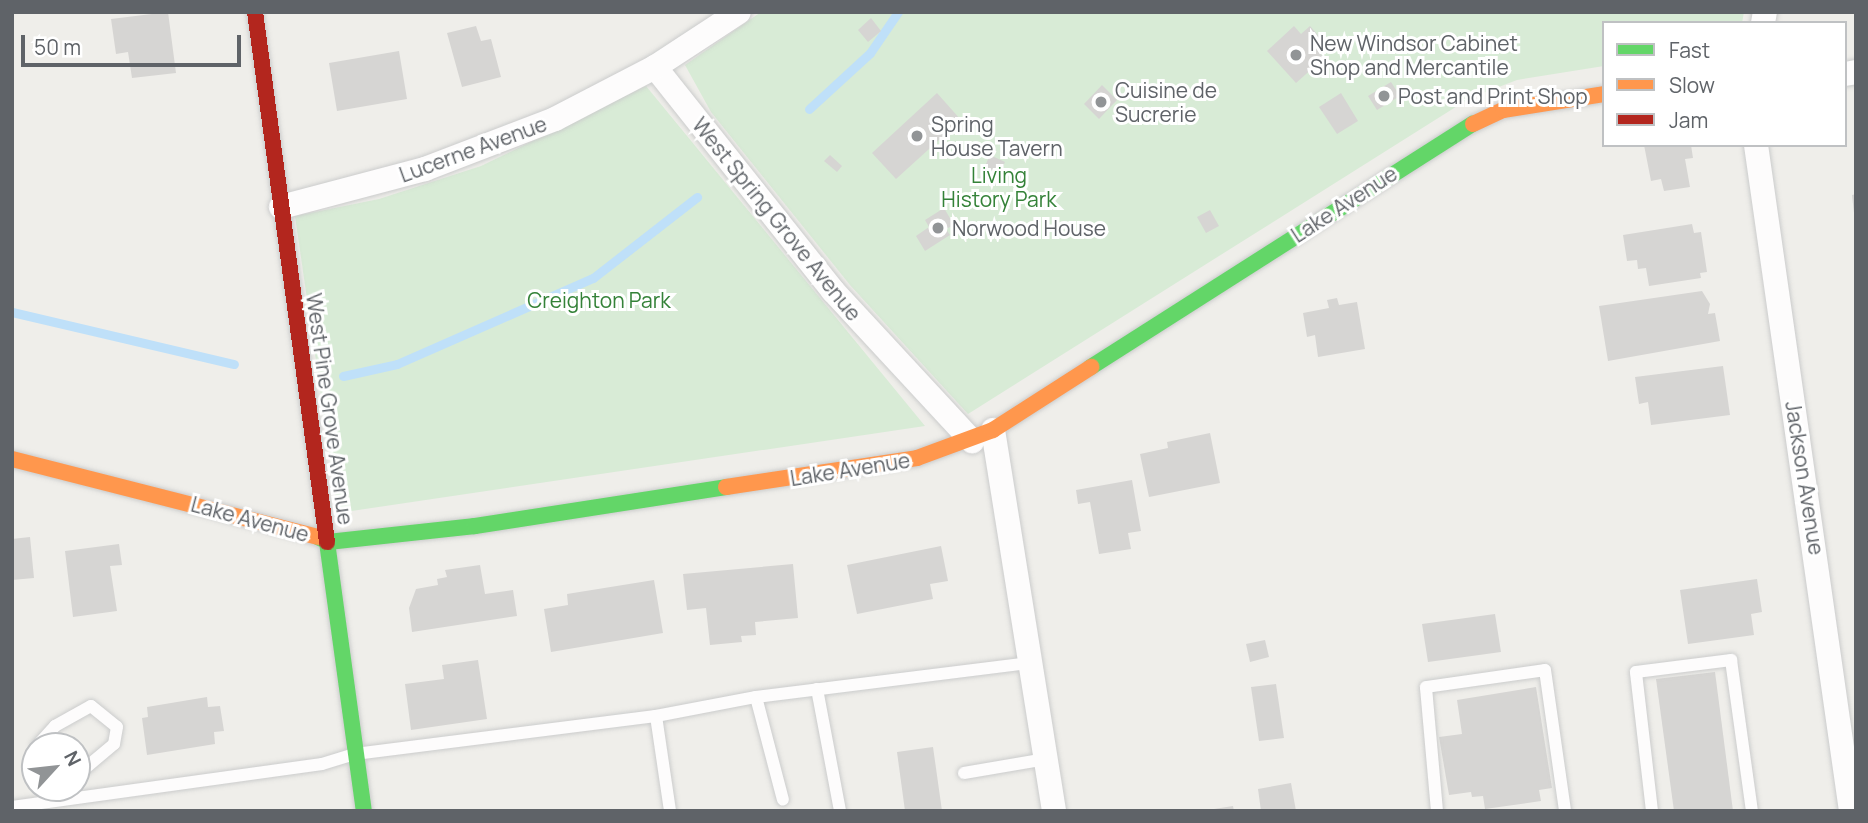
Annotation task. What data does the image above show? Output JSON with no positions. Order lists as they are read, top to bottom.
{
  "streets": {
    "street": [
      "Lucerne Avenue",
      "Lake Avenue",
      "West Spring Grove Avenue",
      "West Pine Grove Avenue",
      "Jackson Avenue"
    ]
  },
  "crossings": [
    ["Lucerne Avenue", "West Spring Grove Avenue"],
    ["Lucerne Avenue", "West Pine Grove Avenue"],
    ["Lake Avenue", "West Spring Grove Avenue"],
    ["Lake Avenue", "West Pine Grove Avenue"]
  ],
  "parks": ["Living History Park", "Creighton Park"],
  "places": [
    "New Windsor Cabinet Shop and Mercantile",
    "Post and Print Shop",
    "Cuisine de Sucrerie",
    "Spring House Tavern",
    "Norwood House"
  ],
  "legend": ["Fast", "Slow", "Jam"],
  "scale_bar": "50 m",
  "north": "top right"
}
